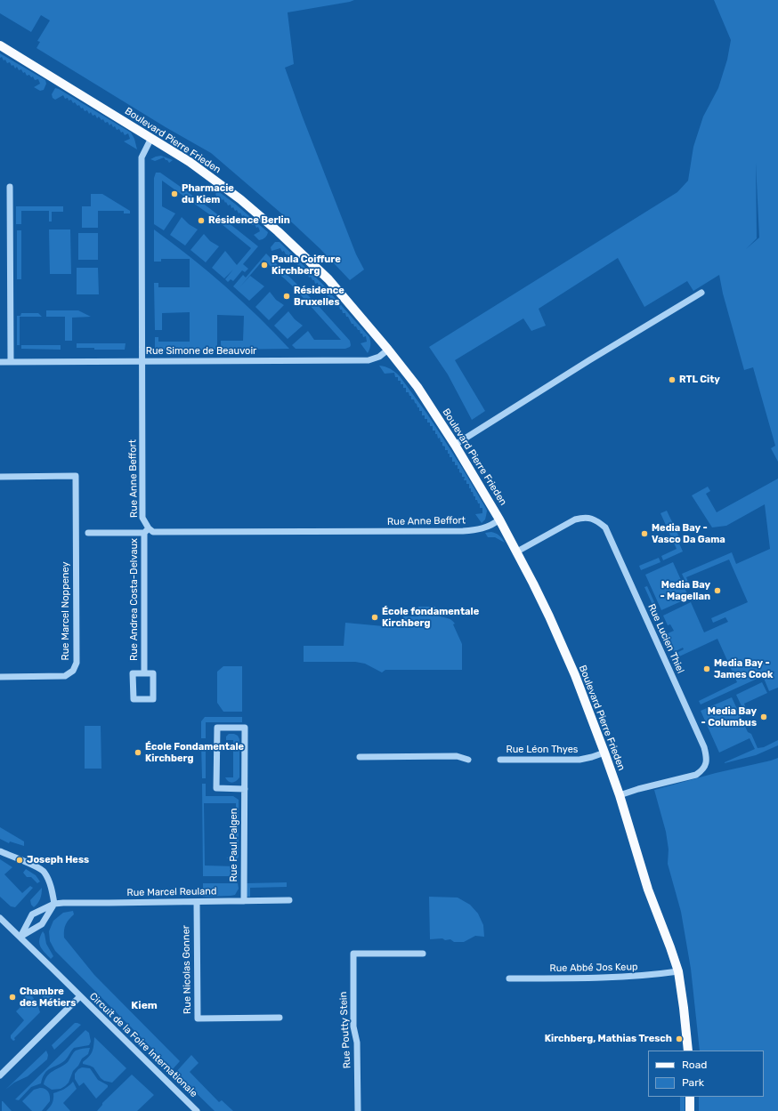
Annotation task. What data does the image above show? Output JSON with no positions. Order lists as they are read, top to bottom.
{
  "streets": {
    "main road": ["Boulevard Pierre Frieden"],
    "street": [
      "Rue Simone de Beauvoir",
      "Rue Anne Beffort",
      "Rue Andrea Costa-Delvaux",
      "Rue Marcel Noppeney",
      "Rue Lucien Thiel",
      "Rue Léon Thyes",
      "Rue Paul Palgen",
      "Rue Marcel Reuland",
      "Rue Abbé Jos Keup",
      "Rue Nicolas Gonner",
      "Rue Poutty Stein",
      "Circuit de la Foire Internationale"
    ]
  },
  "crossings": [
    ["Boulevard Pierre Frieden", "Rue Simone de Beauvoir"],
    ["Boulevard Pierre Frieden", "Rue Anne Beffort"],
    ["Boulevard Pierre Frieden", "Rue Lucien Thiel"],
    ["Boulevard Pierre Frieden", "Rue Léon Thyes"],
    ["Boulevard Pierre Frieden", "Rue Abbé Jos Keup"],
    ["Rue Simone de Beauvoir", "Rue Anne Beffort"],
    ["Rue Anne Beffort", "Rue Andrea Costa-Delvaux"],
    ["Rue Paul Palgen", "Rue Marcel Reuland"],
    ["Rue Marcel Reuland", "Rue Nicolas Gonner"]
  ],
  "districts": ["Kiem"],
  "places": [
    "Pharmacie du Kiem",
    "Résidence Berlin",
    "Paula Coiffure Kirchberg",
    "Résidence Bruxelles",
    "RTL City",
    "Media Bay - Vasco Da Gama",
    "Media Bay - Magellan",
    "École fondamentale Kirchberg",
    "Media Bay - James Cook",
    "Media Bay - Columbus",
    "École Fondamentale Kirchberg",
    "Joseph Hess",
    "Chambre des Métiers",
    "Kirchberg, Mathias Tresch"
  ],
  "legend": ["Road", "Park"]
}
